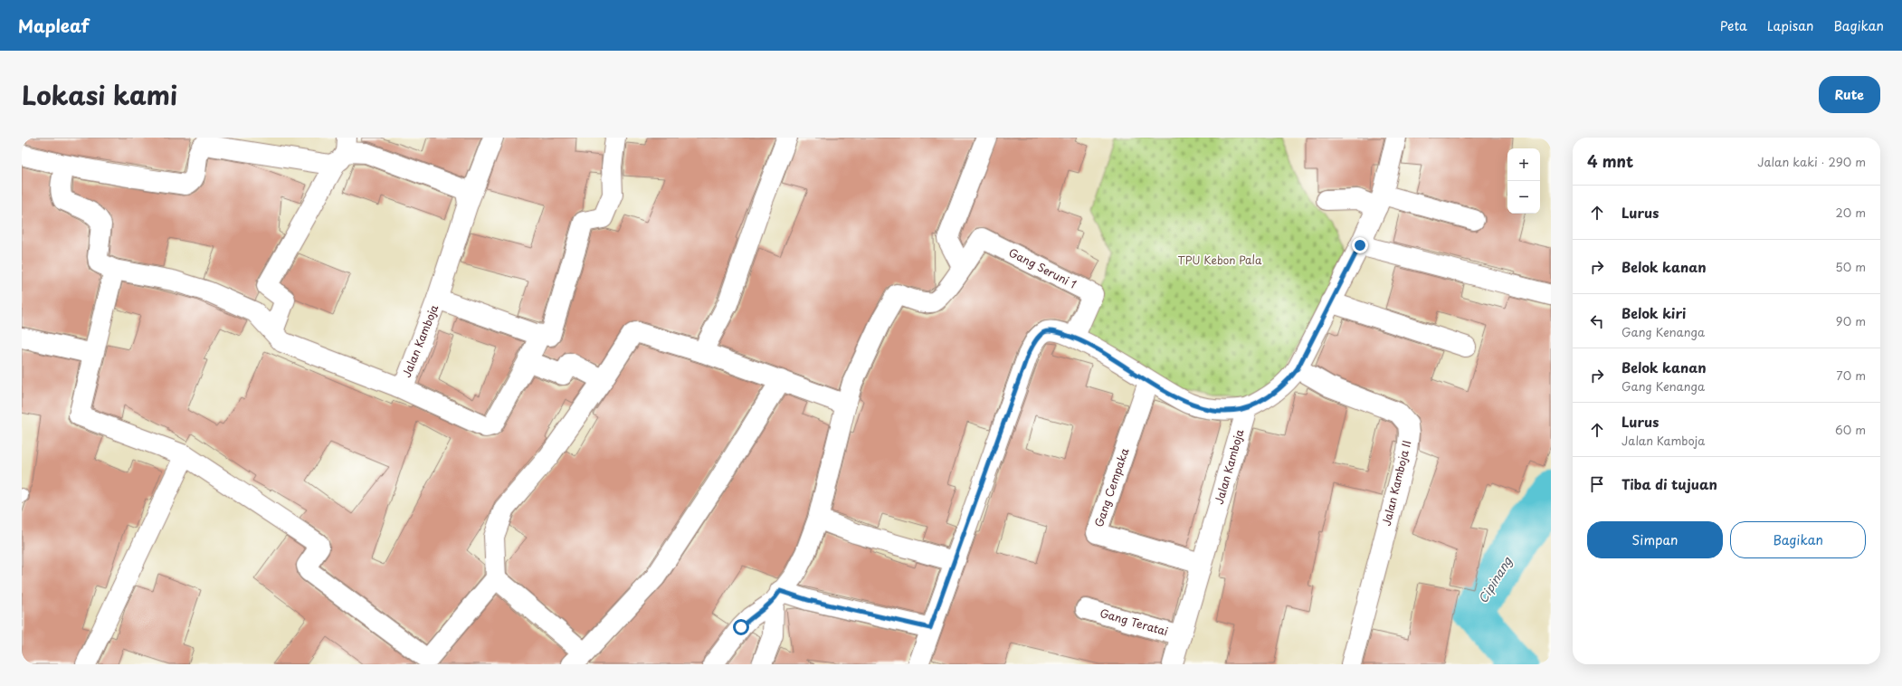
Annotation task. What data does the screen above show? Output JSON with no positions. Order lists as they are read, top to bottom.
{
  "streets": {
    "street": [
      "Gang Seruni 1",
      "Jalan Kamboja",
      "Jalan Kamboja II",
      "Gang Cempaka",
      "Gang Teratai"
    ]
  },
  "crossings": [
    ["Jalan Kamboja", "Gang Cempaka"],
    ["Jalan Kamboja", "Gang Teratai"]
  ],
  "water": ["Cipinang"],
  "parks": ["TPU Kebon Pala"],
  "page": {
    "header": "Mapleaf",
    "nav": ["Peta", "Lapisan", "Bagikan"],
    "title": "Lokasi kami",
    "buttons": [
      "Rute",
      ["Simpan", "Bagikan"]
    ],
    "heading": ["4 mnt", "Jalan kaki · 290 m"],
    "map_buttons": ["+", "−"],
    "list": [
      ["Lurus", "20 m"],
      ["Belok kanan", "50 m"],
      ["Belok kiri", "Gang Kenanga", "90 m"],
      ["Belok kanan", "Gang Kenanga", "70 m"],
      ["Lurus", "Jalan Kamboja", "60 m"],
      "Tiba di tujuan"
    ]
  }
}
